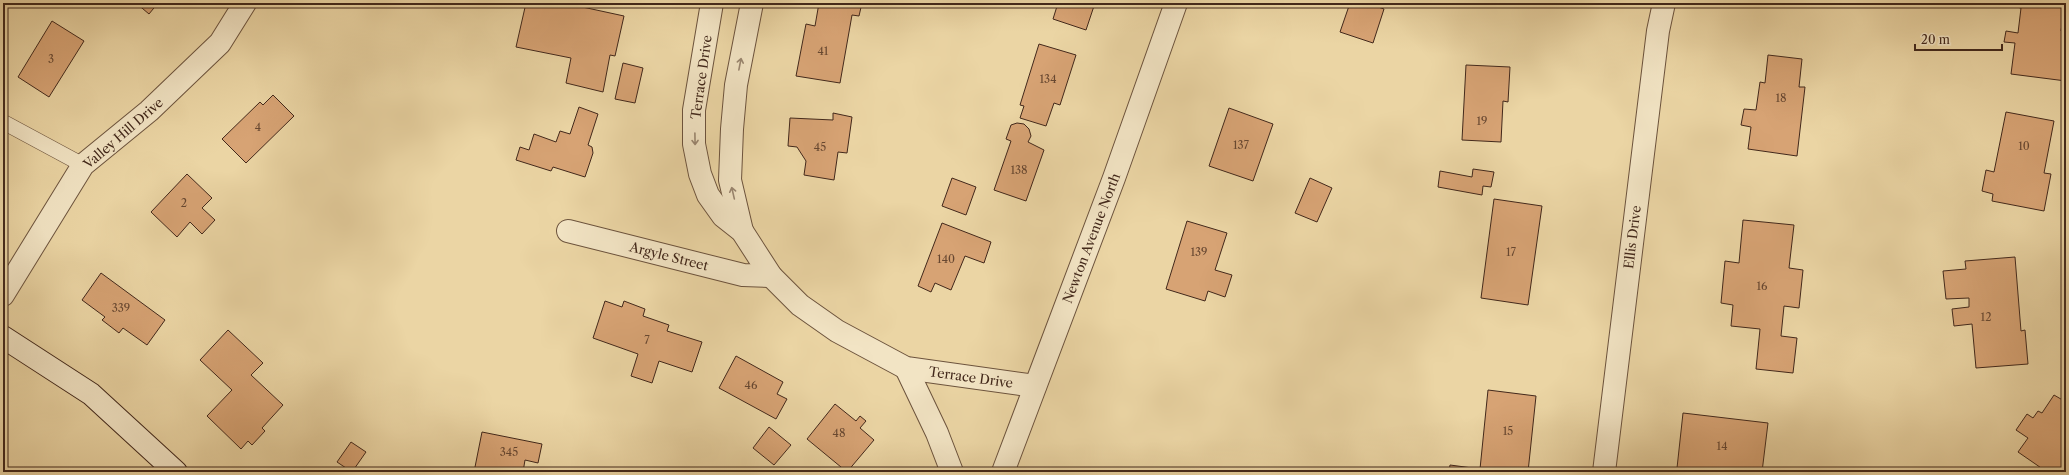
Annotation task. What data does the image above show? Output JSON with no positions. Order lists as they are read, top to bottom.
{
  "streets": {
    "street": [
      "Terrace Drive",
      "Valley Hill Drive",
      "Ellis Drive",
      "Newton Avenue North",
      "Argyle Street"
    ]
  },
  "crossings": [
    ["Terrace Drive", "Newton Avenue North"],
    ["Terrace Drive", "Argyle Street"]
  ],
  "house_numbers": [
    "41",
    "3",
    "134",
    "18",
    "19",
    "4",
    "137",
    "10",
    "45",
    "138",
    "2",
    "139",
    "17",
    "140",
    "16",
    "339",
    "12",
    "7",
    "46",
    "15",
    "48",
    "14",
    "345"
  ],
  "scale_bar": "20 m"
}
